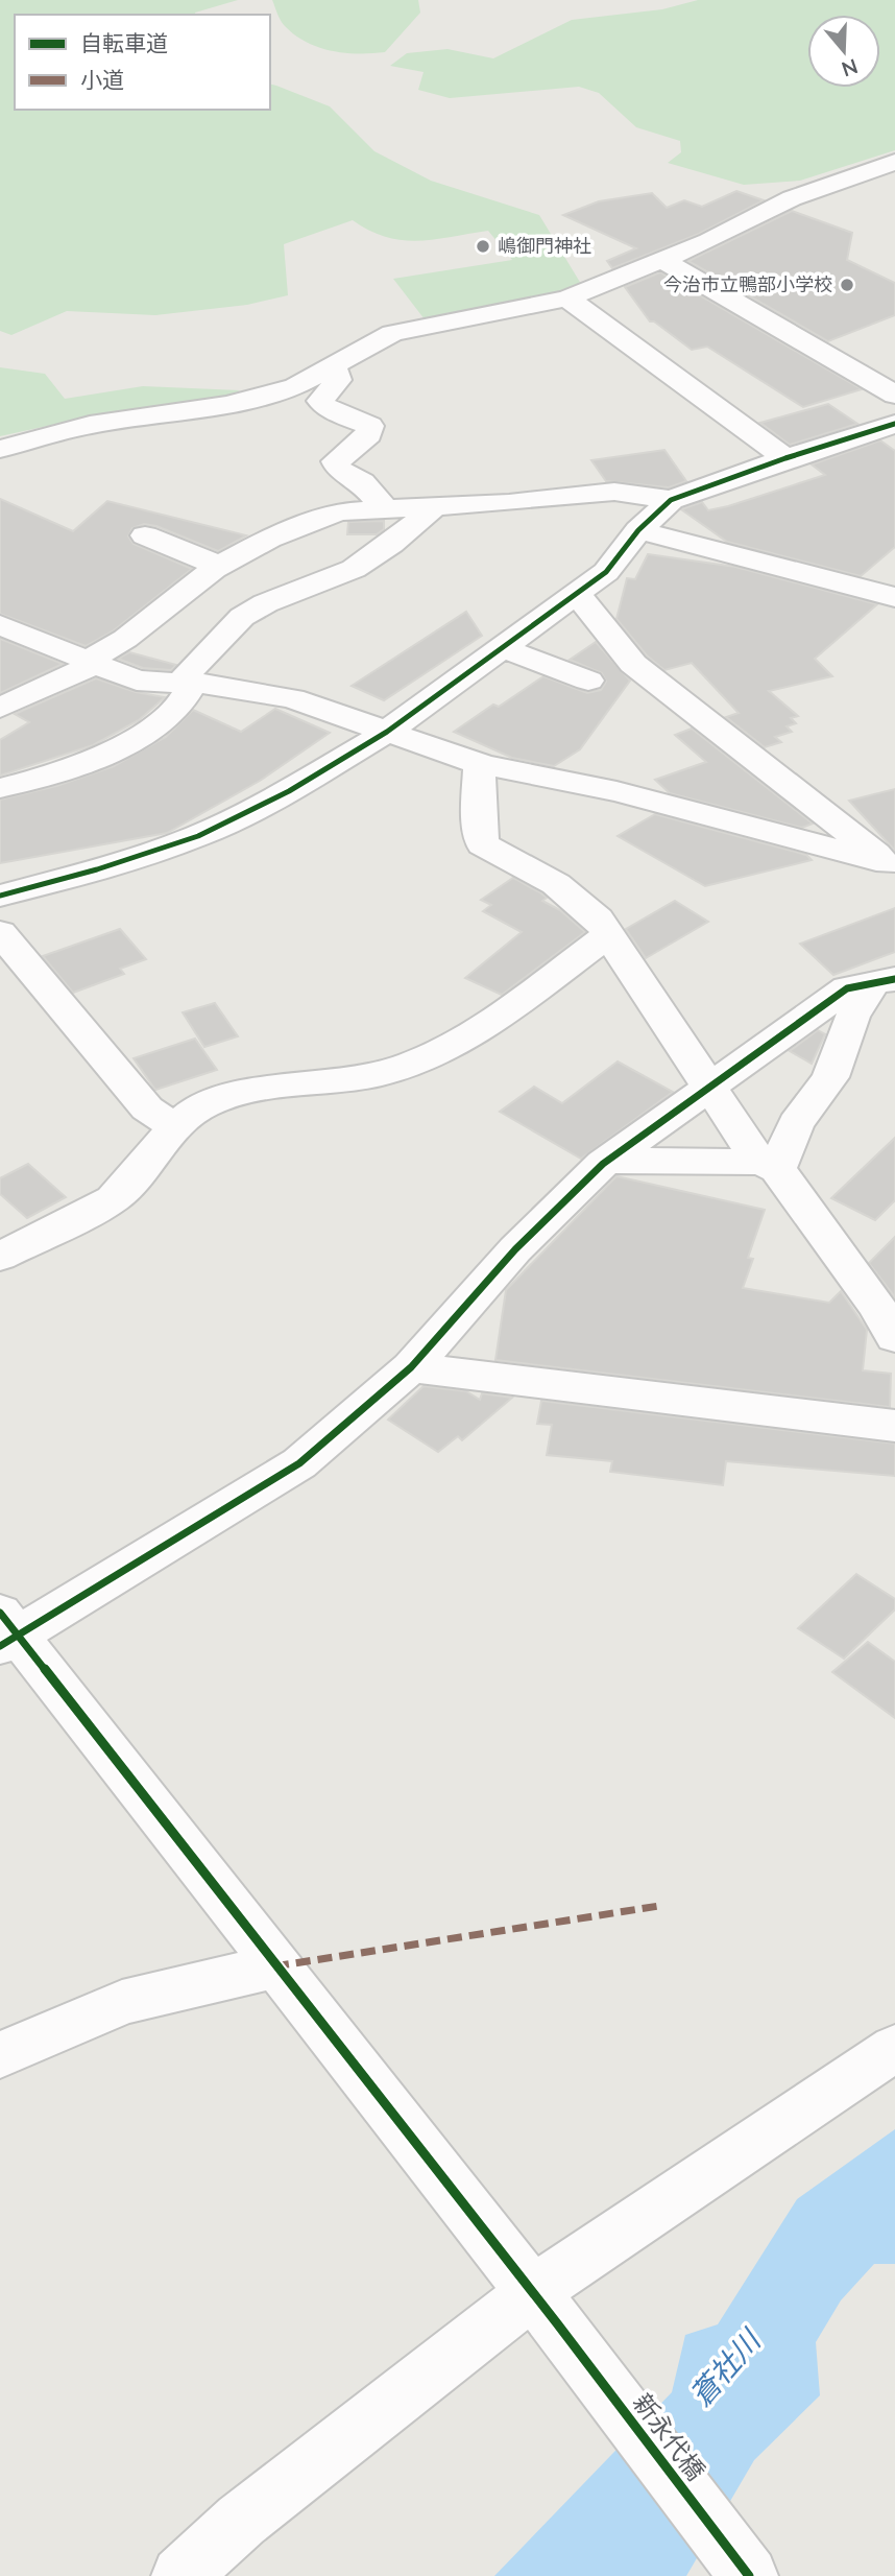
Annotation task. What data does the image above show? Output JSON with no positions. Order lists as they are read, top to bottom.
{
  "streets": {
    "street": ["新永代橋"]
  },
  "water": ["蒼社川"],
  "places": ["嶋御門神社", "今治市立鴨部小学校"],
  "legend": ["自転車道", "小道"],
  "north": "bottom"
}
